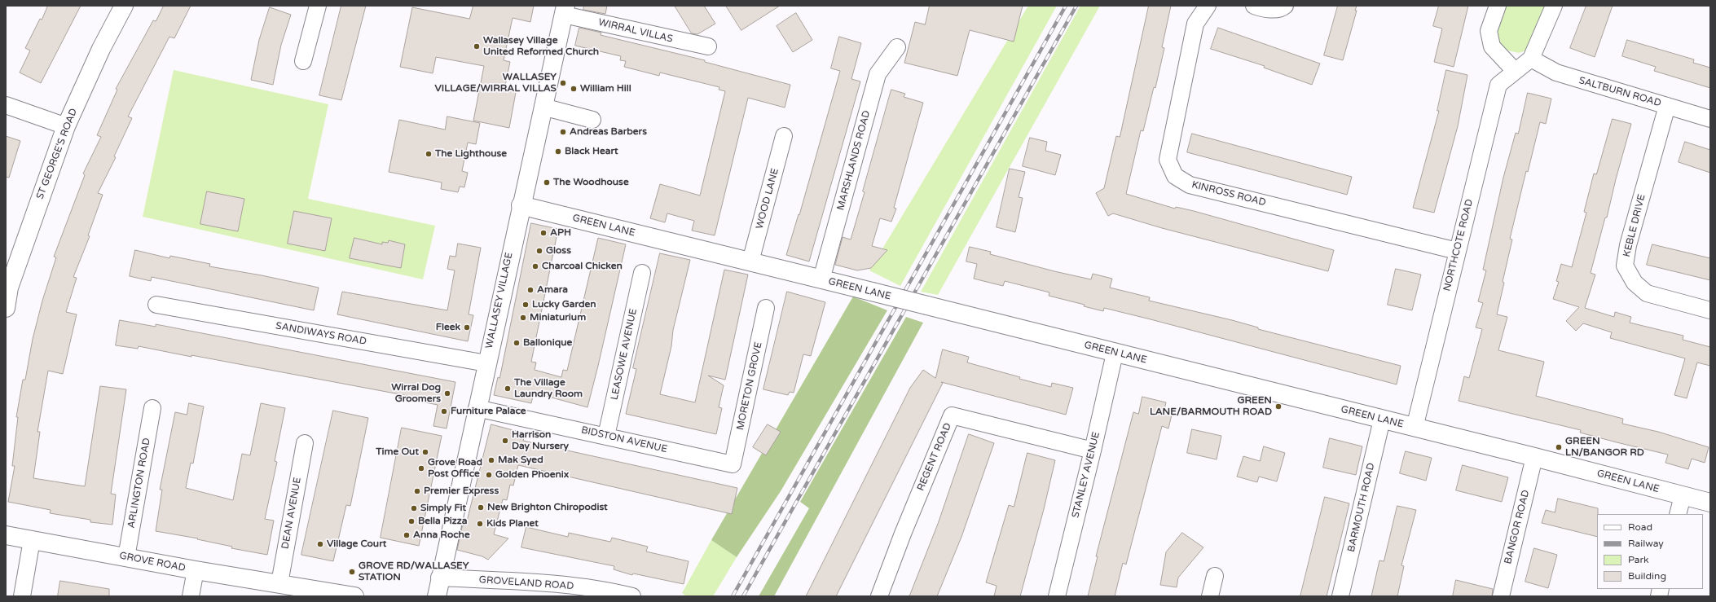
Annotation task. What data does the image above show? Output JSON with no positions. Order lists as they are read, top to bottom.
{
  "streets": {
    "street": [
      "WIRRAL VILLAS",
      "SALTBURN ROAD",
      "ST GEORGE'S ROAD",
      "MARSHLANDS ROAD",
      "KINROSS ROAD",
      "WOOD LANE",
      "GREEN LANE",
      "KEBLE DRIVE",
      "NORTHCOTE ROAD",
      "WALLASEY VILLAGE",
      "SANDIWAYS ROAD",
      "LEASOWE AVENUE",
      "MORETON GROVE",
      "BIDSTON AVENUE",
      "REGENT ROAD",
      "STANLEY AVENUE",
      "ARLINGTON ROAD",
      "BARMOUTH ROAD",
      "DEAN AVENUE",
      "BANGOR ROAD",
      "GROVE ROAD",
      "GROVELAND ROAD"
    ]
  },
  "crossings": [
    ["WIRRAL VILLAS", "WALLASEY VILLAGE"],
    ["SALTBURN ROAD", "KEBLE DRIVE"],
    ["SALTBURN ROAD", "NORTHCOTE ROAD"],
    ["MARSHLANDS ROAD", "GREEN LANE"],
    ["KINROSS ROAD", "NORTHCOTE ROAD"],
    ["WOOD LANE", "GREEN LANE"],
    ["GREEN LANE", "NORTHCOTE ROAD"],
    ["GREEN LANE", "WALLASEY VILLAGE"],
    ["GREEN LANE", "STANLEY AVENUE"],
    ["GREEN LANE", "BARMOUTH ROAD"],
    ["GREEN LANE", "BANGOR ROAD"],
    ["WALLASEY VILLAGE", "SANDIWAYS ROAD"],
    ["WALLASEY VILLAGE", "BIDSTON AVENUE"],
    ["WALLASEY VILLAGE", "GROVELAND ROAD"],
    ["LEASOWE AVENUE", "BIDSTON AVENUE"],
    ["MORETON GROVE", "BIDSTON AVENUE"],
    ["REGENT ROAD", "STANLEY AVENUE"],
    ["ARLINGTON ROAD", "GROVE ROAD"],
    ["DEAN AVENUE", "GROVE ROAD"]
  ],
  "places": [
    "Wallasey Village United Reformed Church",
    "WALLASEY VILLAGE/WIRRAL VILLAS",
    "William Hill",
    "Andreas Barbers",
    "Black Heart",
    "The Lighthouse",
    "The Woodhouse",
    "APH",
    "Gloss",
    "Charcoal Chicken",
    "Amara",
    "Lucky Garden",
    "Miniaturium",
    "Fleek",
    "Ballonique",
    "The Village Laundry Room",
    "Wirral Dog Groomers",
    "GREEN LANE/BARMOUTH ROAD",
    "Furniture Palace",
    "Harrison Day Nursery",
    "GREEN LN/BANGOR RD",
    "Time Out",
    "Mak Syed",
    "Grove Road Post Office",
    "Golden Phoenix",
    "Premier Express",
    "New Brighton Chiropodist",
    "Simply Fit",
    "Bella Pizza",
    "Kids Planet",
    "Anna Roche",
    "Village Court",
    "GROVE RD/WALLASEY STATION"
  ],
  "legend": [
    "Road",
    "Railway",
    "Park",
    "Building"
  ]
}
